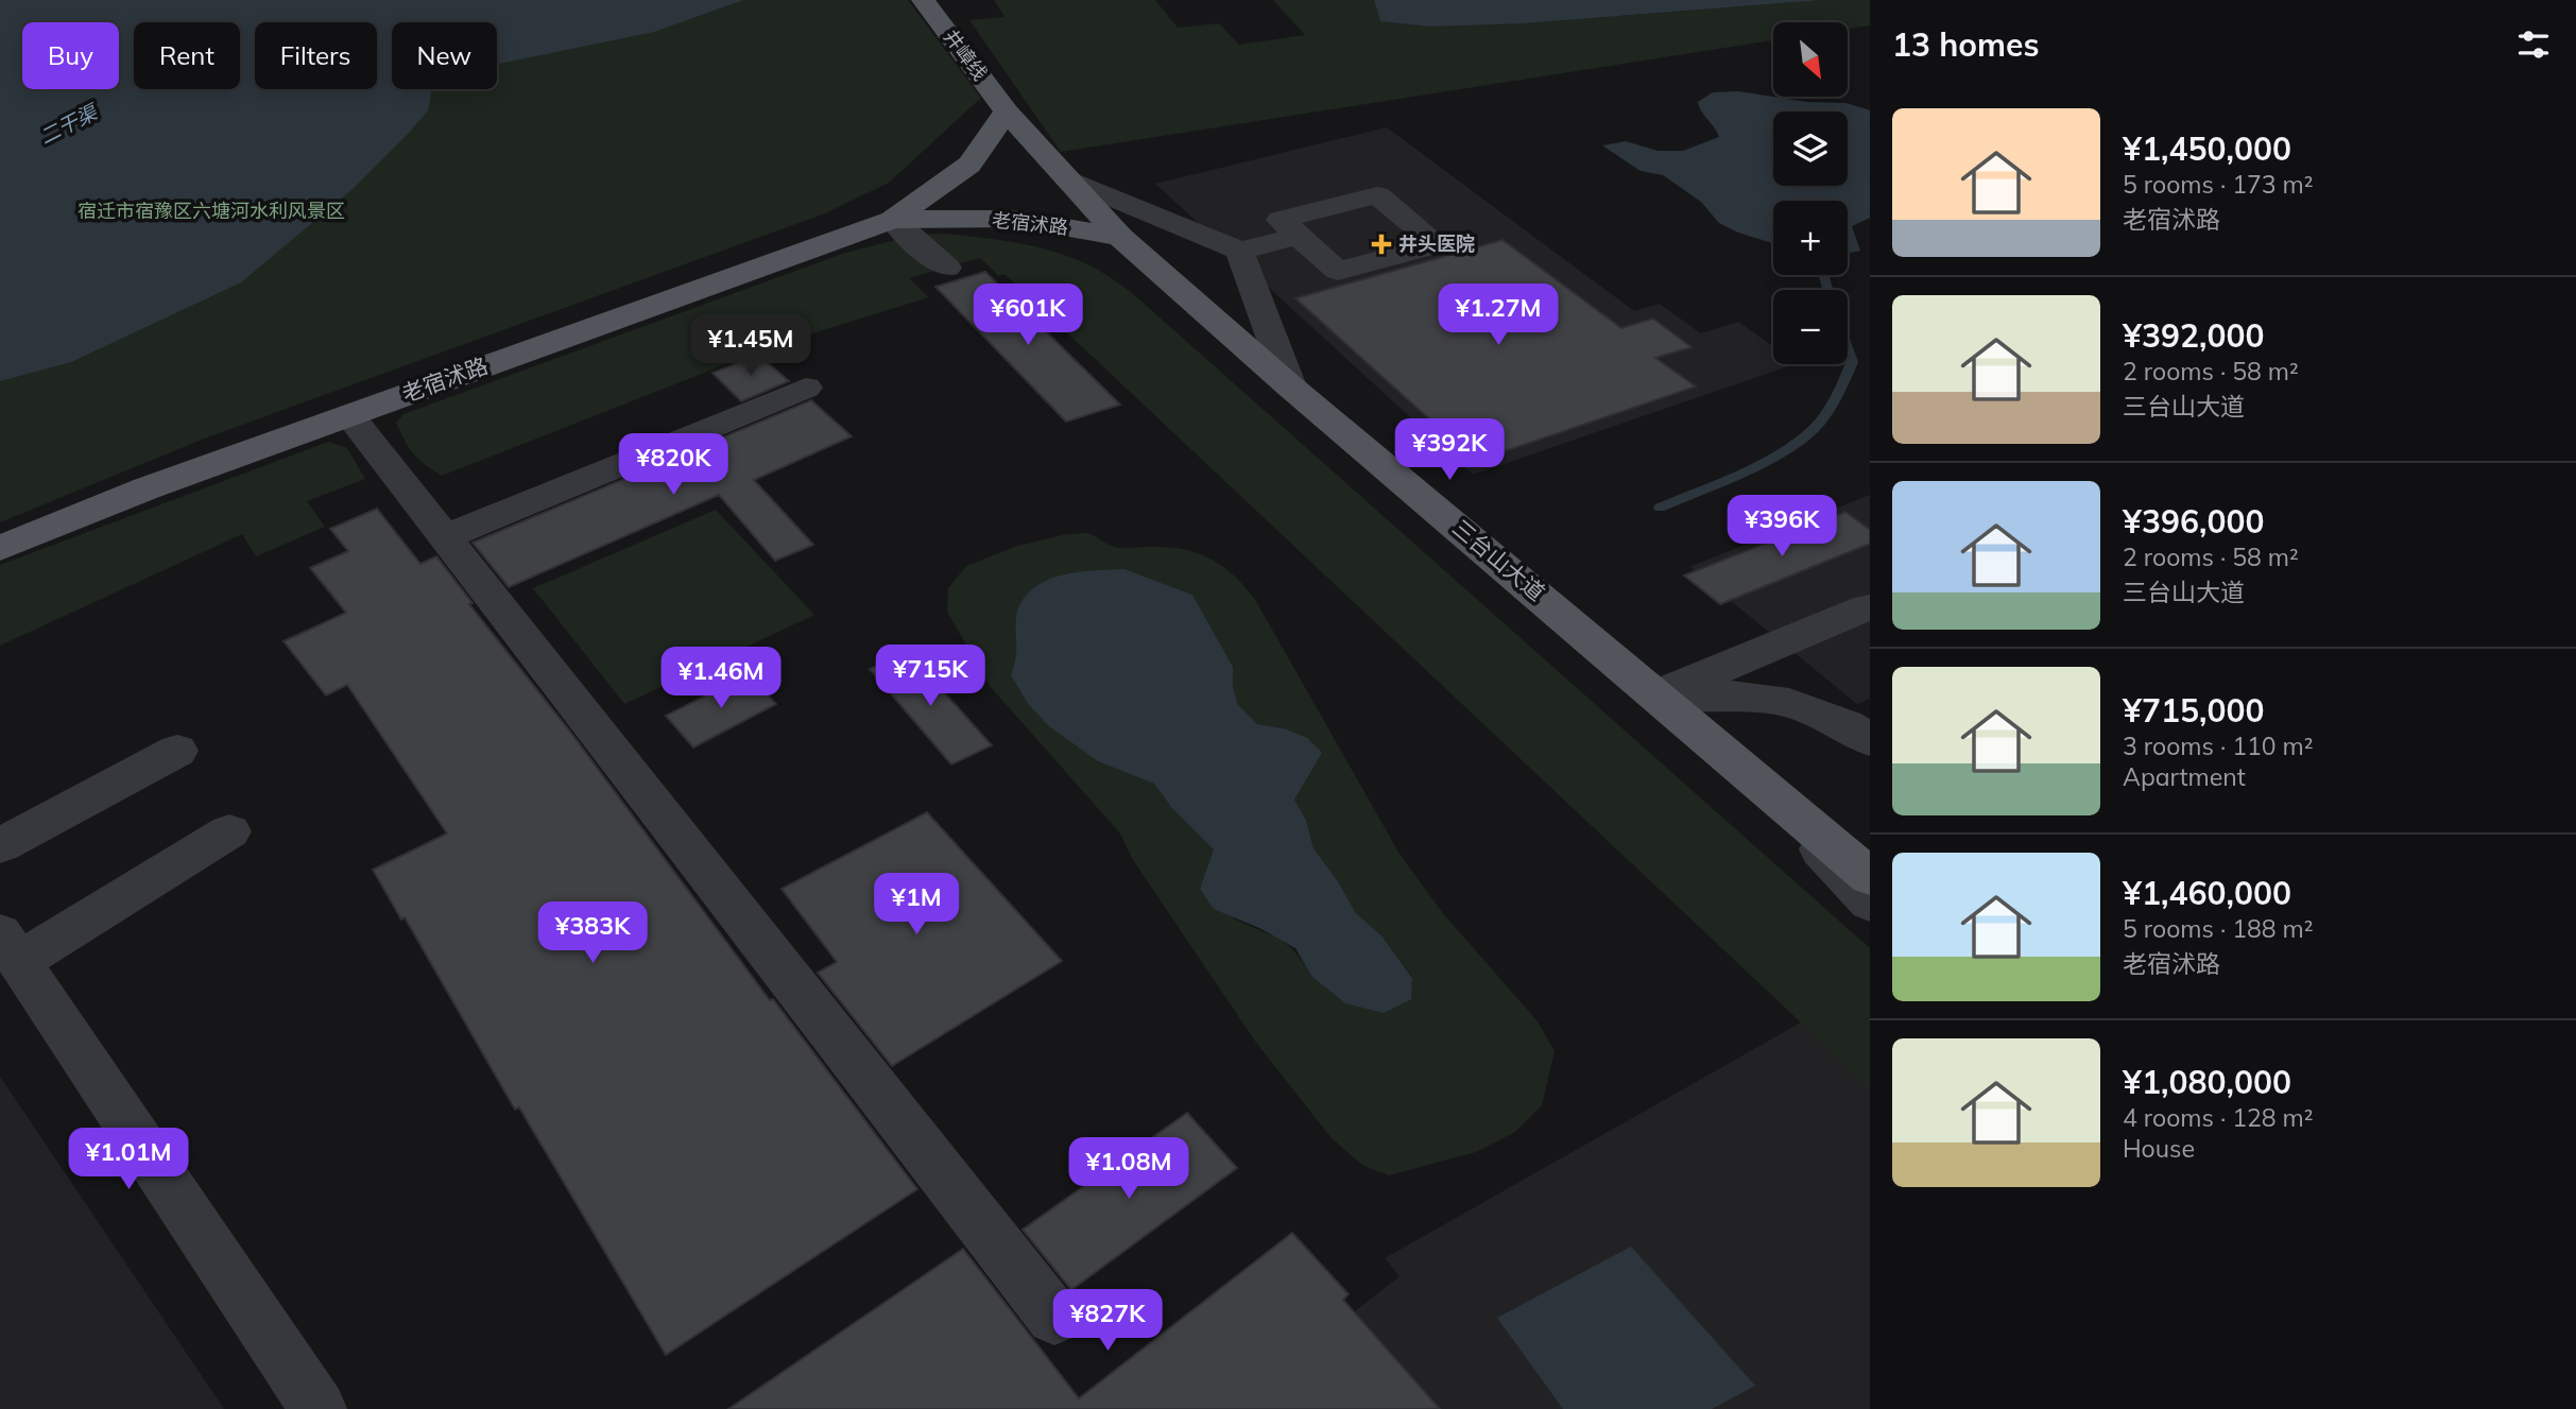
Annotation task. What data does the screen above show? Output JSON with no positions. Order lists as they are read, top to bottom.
{
  "streets": {
    "main road": ["井嶂线", "老宿沭路", "三台山大道"]
  },
  "crossings": [
    ["井嶂线", "老宿沭路"],
    ["井嶂线", "三台山大道"],
    ["老宿沭路", "三台山大道"]
  ],
  "water": ["二干渠"],
  "parks": ["宿迁市宿豫区六塘河水利风景区"],
  "places": {
    "health": ["井头医院"]
  },
  "north": "bottom right",
  "page": {
    "heading": "13 homes",
    "map_buttons": ["+", "−"],
    "chip": [
      "Buy",
      "Rent",
      "Filters",
      "New"
    ],
    "list": [
      {
        "name": "¥1,450,000",
        "note": "5 rooms · 173 m² · 老宿沭路"
      },
      {
        "name": "¥392,000",
        "note": "2 rooms · 58 m² · 三台山大道"
      },
      {
        "name": "¥396,000",
        "note": "2 rooms · 58 m² · 三台山大道"
      },
      {
        "name": "¥715,000",
        "note": "3 rooms · 110 m² · Apartment"
      },
      {
        "name": "¥1,460,000",
        "note": "5 rooms · 188 m² · 老宿沭路"
      },
      {
        "name": "¥1,080,000",
        "note": "4 rooms · 128 m² · House"
      }
    ],
    "price": [
      "¥601K",
      "¥1.27M",
      "¥1.45M",
      "¥392K",
      "¥820K",
      "¥396K",
      "¥715K",
      "¥1.46M",
      "¥1M",
      "¥383K",
      "¥1.01M",
      "¥1.08M",
      "¥827K"
    ]
  }
}
